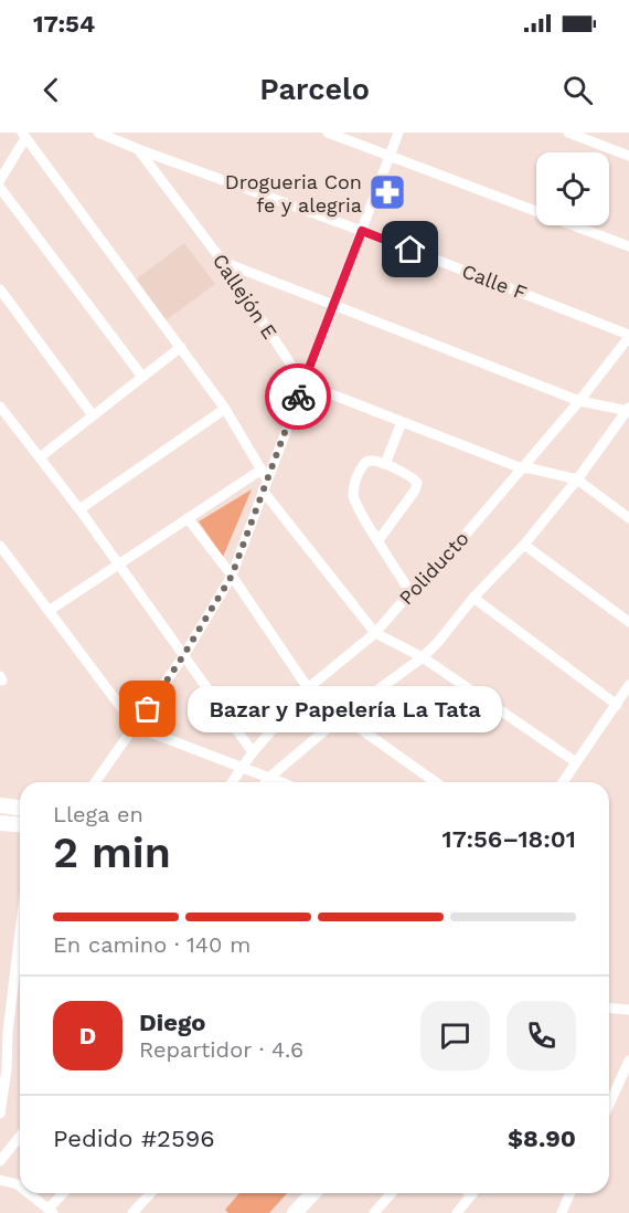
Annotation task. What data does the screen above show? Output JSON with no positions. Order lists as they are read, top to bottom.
{
  "streets": {
    "street": ["Calle F", "Callejón E", "Poliducto"]
  },
  "crossings": [
    ["Calle F", "Callejón E"],
    ["Calle F", "Poliducto"]
  ],
  "places": {
    "pharmacy": ["Drogueria Con fe y alegria"],
    "other": ["Bazar y Papelería La Tata"]
  },
  "page": {
    "status": "17:54",
    "header": "Parcelo",
    "bubble": "Bazar y Papelería La Tata",
    "heading": ["2 min", "Llega en", "17:56–18:01"],
    "panel": [
      "Diego",
      "Repartidor · 4.6",
      "Pedido #2596",
      "$8.90"
    ],
    "bar": "En camino · 140 m",
    "round": "D"
  }
}
